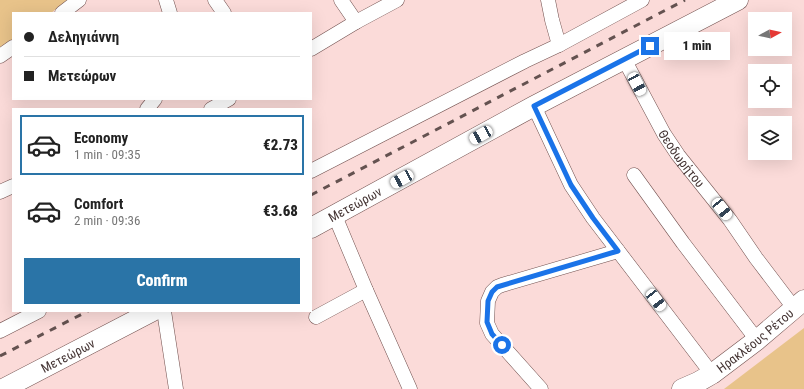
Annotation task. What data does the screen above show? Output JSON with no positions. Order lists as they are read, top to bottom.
{
  "streets": {
    "main road": ["Μετεώρων", "Ηρακλέους Ρέτου"],
    "street": ["Θεοδωρήτου"]
  },
  "crossings": [
    ["Θεοδωρήτου", "Μετεώρων"],
    ["Θεοδωρήτου", "Ηρακλέους Ρέτου"]
  ],
  "north": "right",
  "page": {
    "banner": ["Δεληγιάννη", "Μετεώρων"],
    "bubble": "1 min",
    "list": [
      {
        "name": "Economy",
        "note": "1 min · 09:35",
        "value": "€2.73"
      },
      {
        "name": "Comfort",
        "note": "2 min · 09:36",
        "value": "€3.68"
      }
    ],
    "buttons": "Confirm"
  }
}
